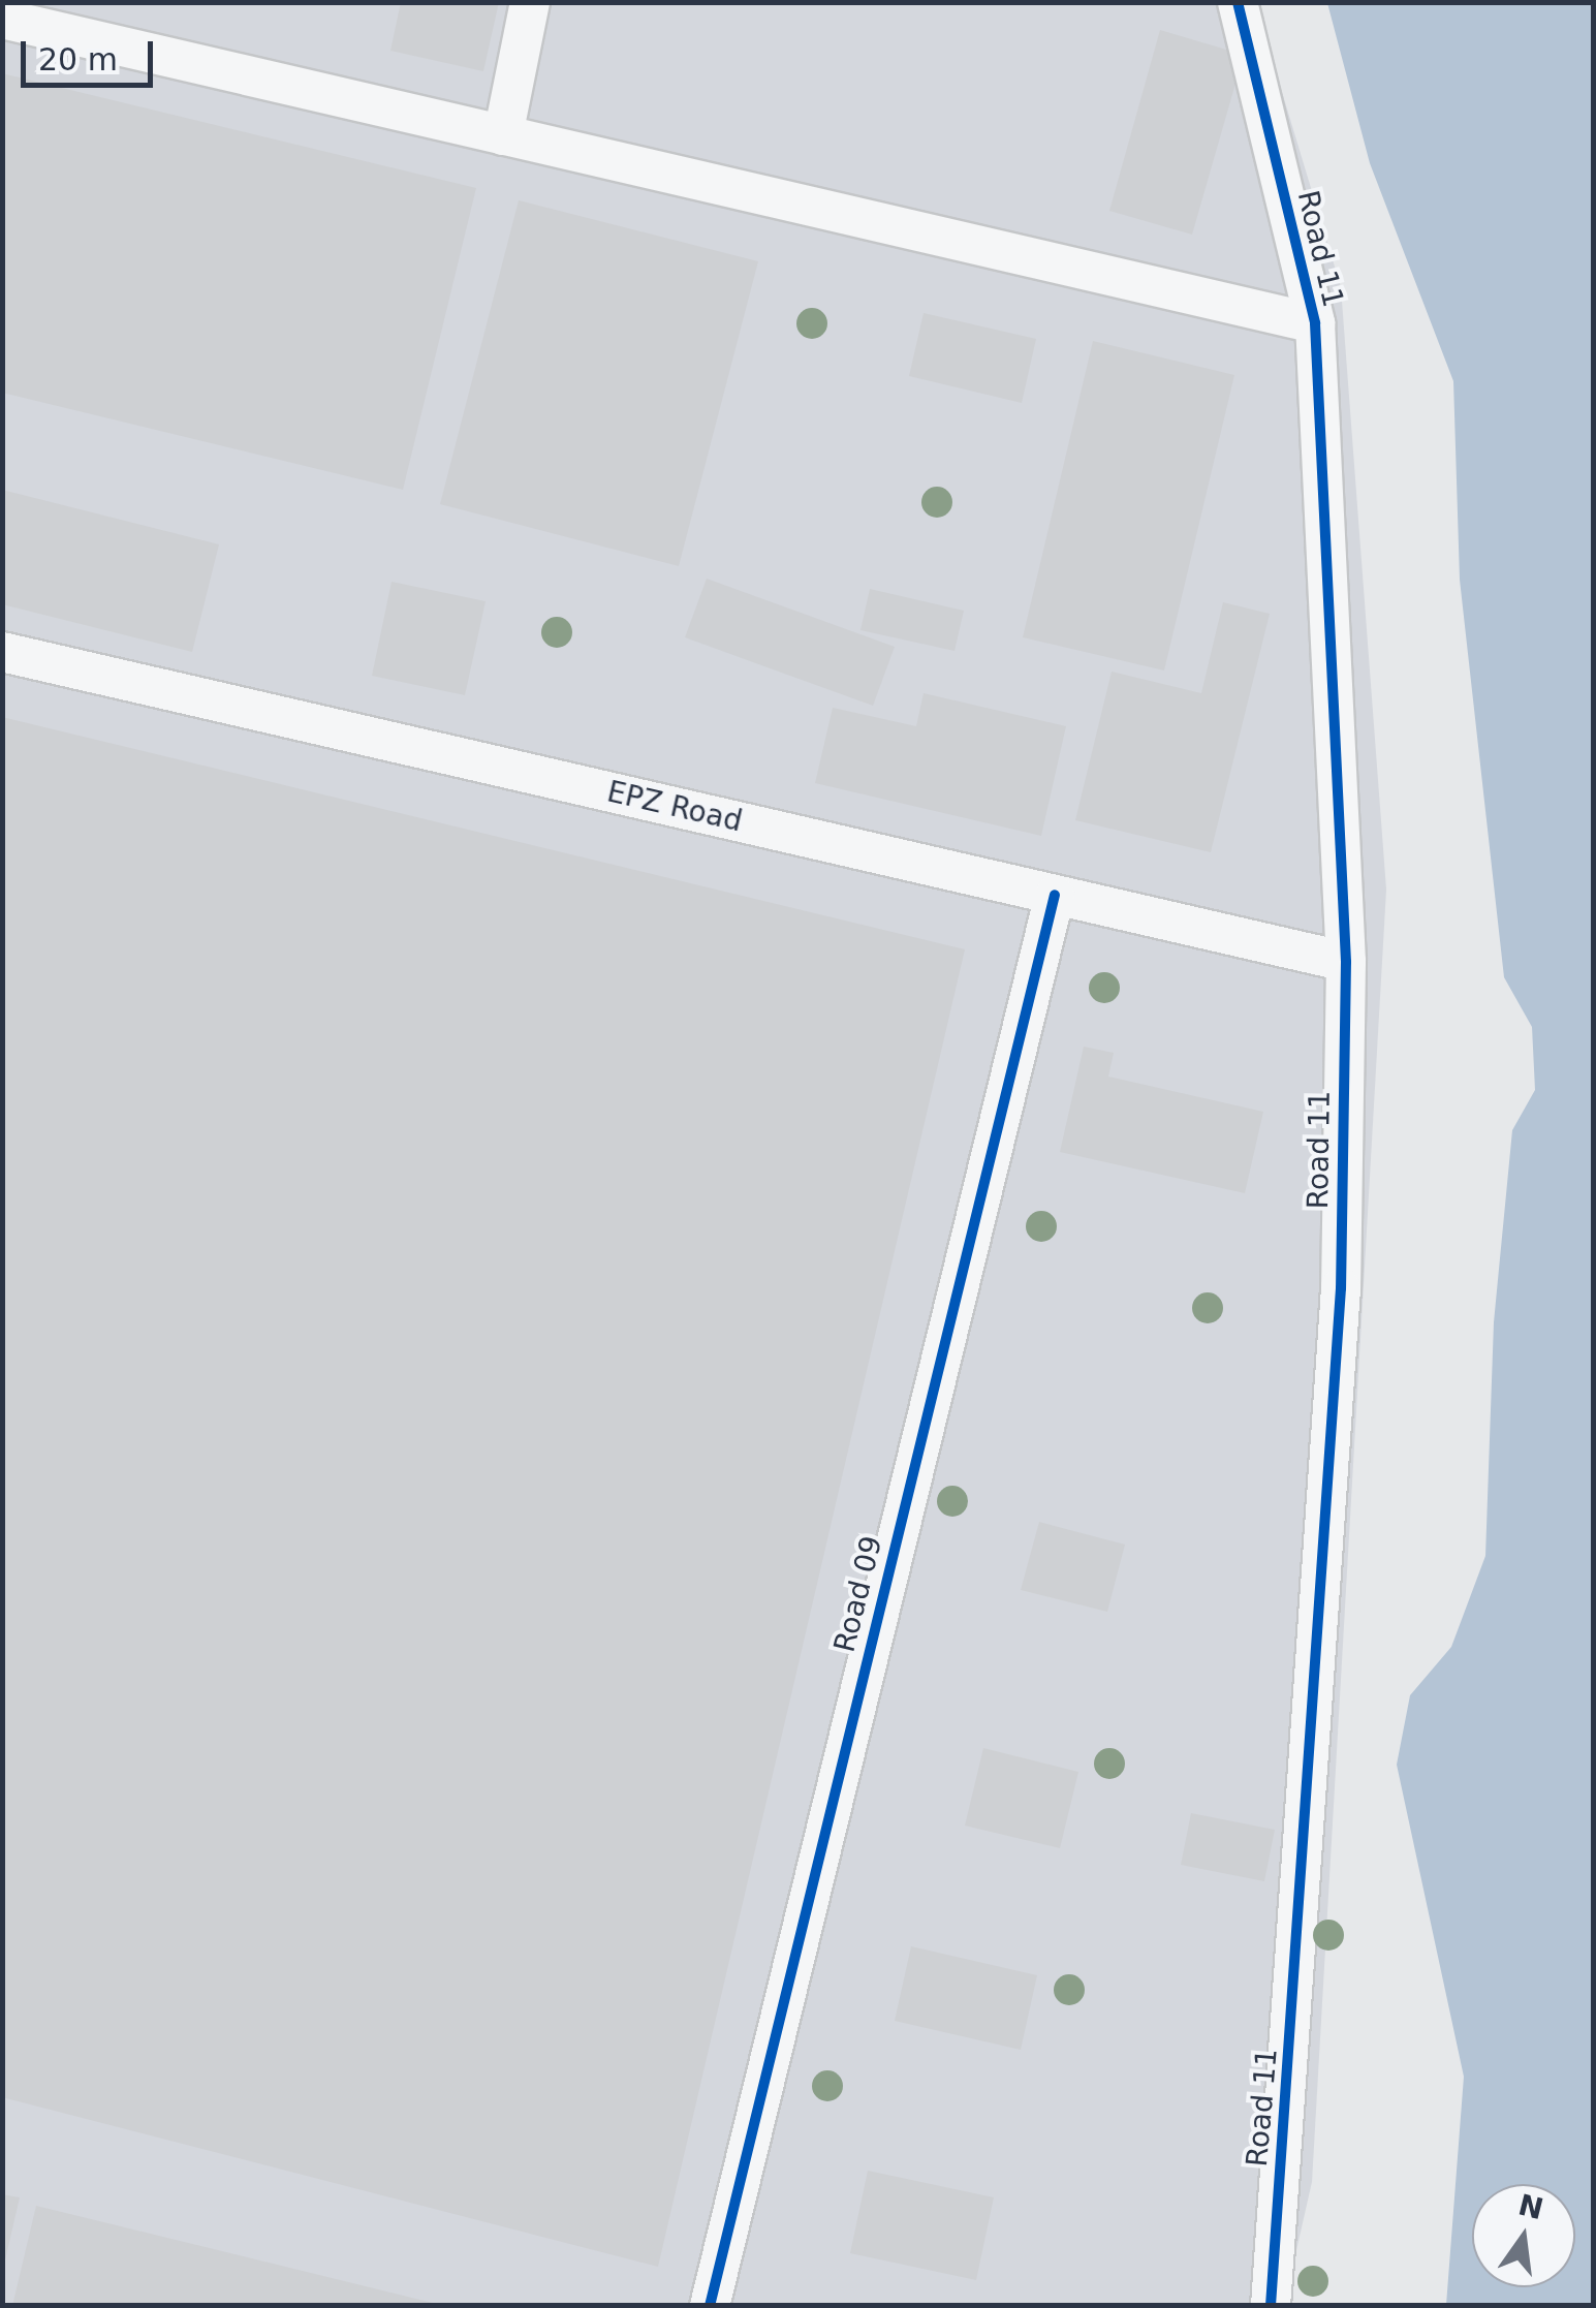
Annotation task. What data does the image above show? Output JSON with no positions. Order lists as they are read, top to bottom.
{
  "streets": {
    "street": ["Road 11", "EPZ Road", "Road 09"]
  },
  "crossings": [
    ["Road 11", "EPZ Road"],
    ["EPZ Road", "Road 09"]
  ],
  "scale_bar": "20 m",
  "north": "top"
}
